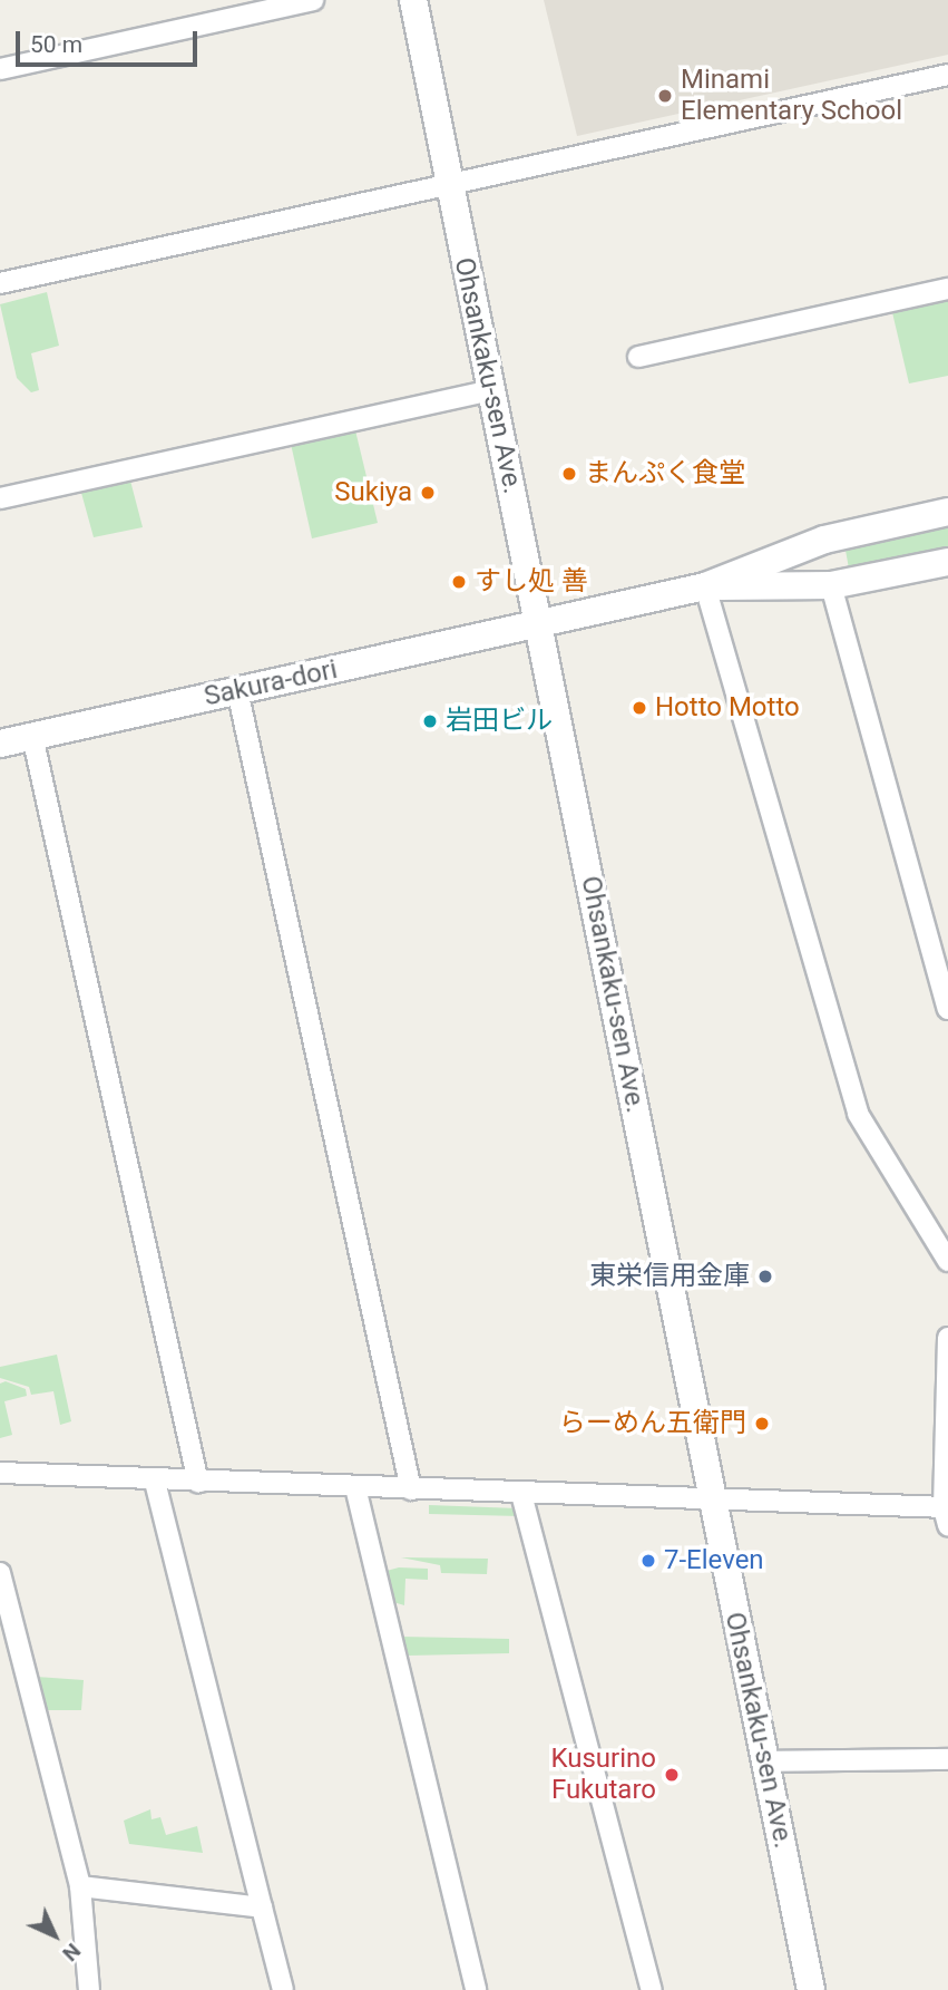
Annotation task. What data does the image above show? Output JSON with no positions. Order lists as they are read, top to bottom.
{
  "streets": {
    "street": ["Ohsankaku-sen Ave.", "Sakura-dori"]
  },
  "crossings": [
    ["Ohsankaku-sen Ave.", "Sakura-dori"]
  ],
  "places": [
    "Minami Elementary School",
    "まんぷく食堂",
    "Sukiya",
    "すし処 善",
    "Hotto Motto",
    "岩田ビル",
    "東栄信用金庫",
    "らーめん五衛門",
    "7-Eleven",
    "Kusurino Fukutaro"
  ],
  "scale_bar": "50 m",
  "north": "bottom right"
}
